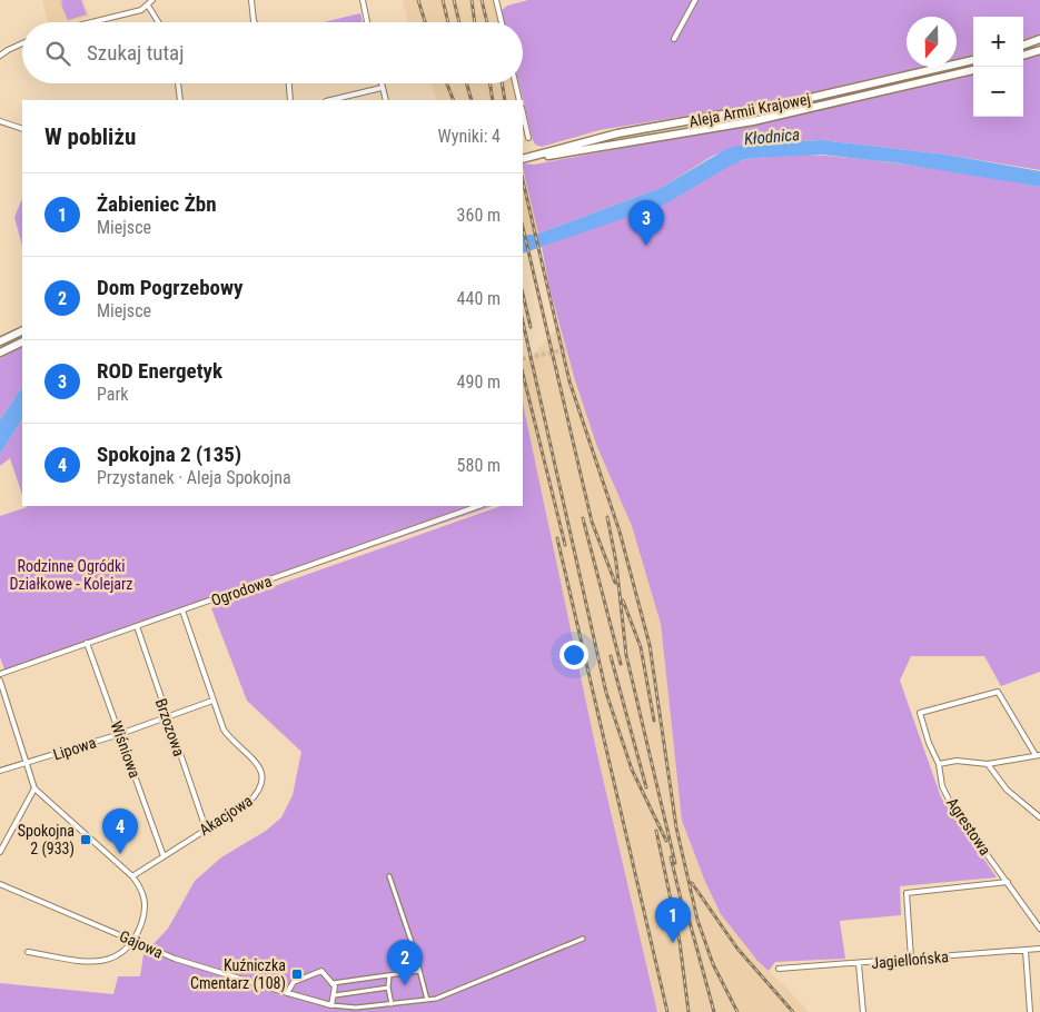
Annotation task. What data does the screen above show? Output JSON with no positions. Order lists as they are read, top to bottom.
{
  "streets": {
    "main road": ["Aleja Armii Krajowej"],
    "street": [
      "Ogrodowa",
      "Brzozowa",
      "Lipowa",
      "Wiśniowa",
      "Akacjowa",
      "Agrestowa",
      "Gajowa",
      "Jagiellońska"
    ]
  },
  "crossings": [
    ["Ogrodowa", "Brzozowa"],
    ["Ogrodowa", "Wiśniowa"],
    ["Ogrodowa", "Akacjowa"],
    ["Brzozowa", "Lipowa"],
    ["Brzozowa", "Akacjowa"],
    ["Lipowa", "Wiśniowa"],
    ["Lipowa", "Akacjowa"],
    ["Wiśniowa", "Akacjowa"]
  ],
  "water": ["Kłodnica"],
  "parks": ["Rodzinne Ogródki Działkowe - Kolejarz"],
  "places": {
    "transit": ["Spokojna 2 (933)", "Kuźniczka Cmentarz (108)"]
  },
  "north": "bottom",
  "page": {
    "map_buttons": ["+", "−"],
    "search": "Szukaj tutaj",
    "heading": ["W pobliżu", "Wyniki: 4"],
    "list": [
      {
        "mark": "1",
        "name": "Żabieniec Żbn",
        "note": "Miejsce",
        "value": "360 m"
      },
      {
        "mark": "2",
        "name": "Dom Pogrzebowy",
        "note": "Miejsce",
        "value": "440 m"
      },
      {
        "mark": "3",
        "name": "ROD Energetyk",
        "note": "Park",
        "value": "490 m"
      },
      {
        "mark": "4",
        "name": "Spokojna 2 (135)",
        "note": "Przystanek · Aleja Spokojna",
        "value": "580 m"
      }
    ],
    "pins": [
      "3",
      "4",
      "1",
      "2"
    ]
  }
}
